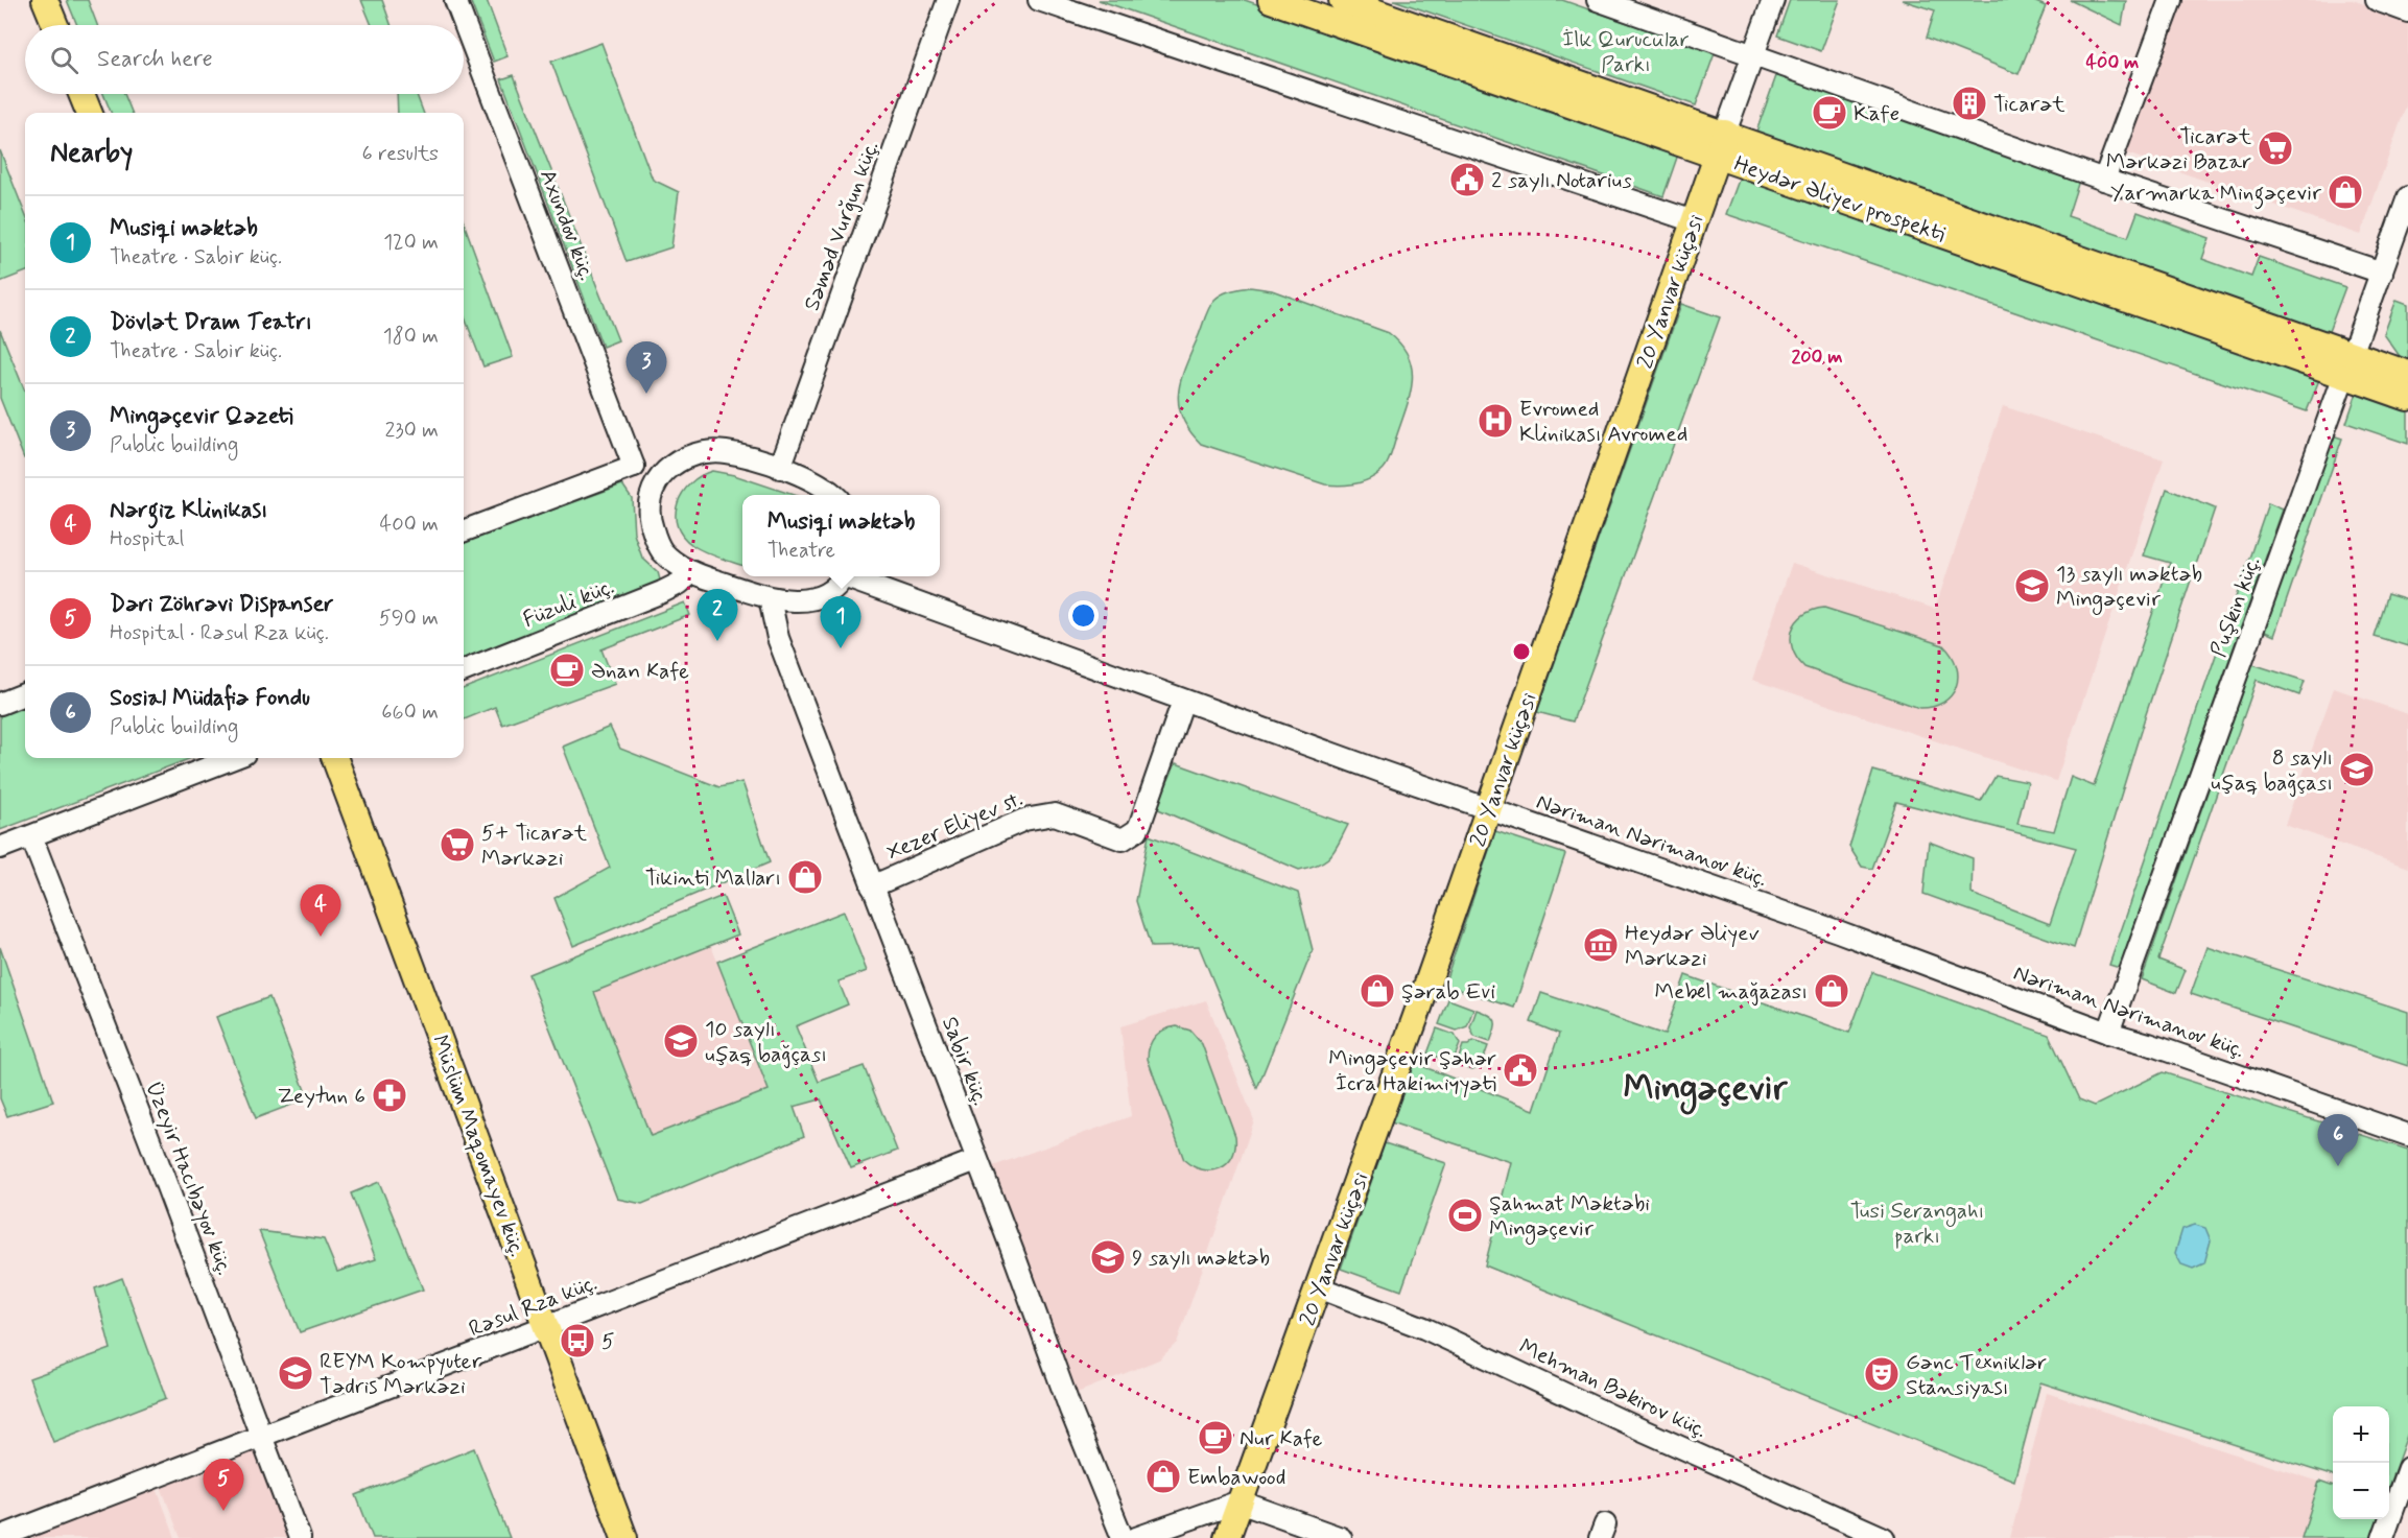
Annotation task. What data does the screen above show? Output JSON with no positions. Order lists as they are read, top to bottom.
{
  "streets": {
    "main road": ["Heydər Əliyev prospekti", "20 Yanvar küçəsi", "Müslüm Maqomayev küç."],
    "street": [
      "Axundov küç.",
      "Səməd Vurğun küç.",
      "Füzuli küç.",
      "Puşkin küç.",
      "Xezer Eliyev st.",
      "Nəriman Nərimanov küç.",
      "Sabir küç.",
      "Üzeyir Hacıbəyov küç.",
      "Rəsul Rza küç.",
      "Mehman Bəkirov küç."
    ]
  },
  "crossings": [
    ["Heydər Əliyev prospekti", "20 Yanvar küçəsi"],
    ["Heydər Əliyev prospekti", "Puşkin küç."],
    ["20 Yanvar küçəsi", "Nəriman Nərimanov küç."],
    ["20 Yanvar küçəsi", "Mehman Bəkirov küç."],
    ["Puşkin küç.", "Nəriman Nərimanov küç."],
    ["Xezer Eliyev st.", "Nəriman Nərimanov küç."],
    ["Xezer Eliyev st.", "Sabir küç."],
    ["Sabir küç.", "Rəsul Rza küç."],
    ["Müslüm Maqomayev küç.", "Rəsul Rza küç."],
    ["Üzeyir Hacıbəyov küç.", "Rəsul Rza küç."]
  ],
  "districts": ["Mingəçevir"],
  "parks": ["İlk Qurucular Parkı", "Tusi Serangahı parkı"],
  "places": {
    "building": ["Ticarət"],
    "cafe": ["Kafe", "Ənan Kafe", "Nur Kafe"],
    "supermarket": ["Ticarət Mərkəzi Bazar", "5+ Ticarət Mərkəzi"],
    "public building": ["2 saylı Notarius", "Mingəçevir Şəhər İcra Hakimiyyəti"],
    "shop": [
      "Yarmarka Mingəçevir",
      "Tikinti Malları",
      "Şərab Evi",
      "Mebel mağazası",
      "Embawood"
    ],
    "hospital": ["Evromed Klinikası Avromed"],
    "school or university": [
      "13 saylı məktəb Mingəçevir",
      "8 saylı uşaq bağçası",
      "10 saylı uşaq bağçası",
      "9 saylı məktəb",
      "REYM Kompyuter Tədris Mərkəzi"
    ],
    "museum": ["Heydər Əliyev Mərkəzi"],
    "pharmacy": ["Zeytun 6"],
    "sports": ["Şahmat Məktəbi Mingəçevir"],
    "bus stop": ["5"],
    "theatre": ["Gənc Texniklər Stansiyası"]
  },
  "page": {
    "search": "Search here",
    "heading": ["Nearby", "6 results"],
    "list": [
      {
        "mark": "1",
        "name": "Musiqi məktəb",
        "note": "Theatre · Sabir küç.",
        "value": "120 m"
      },
      {
        "mark": "2",
        "name": "Dövlət Dram Teatrı",
        "note": "Theatre · Sabir küç.",
        "value": "180 m"
      },
      {
        "mark": "3",
        "name": "Mingəçevir Qəzeti",
        "note": "Public building",
        "value": "230 m"
      },
      {
        "mark": "4",
        "name": "Nərgiz Klinikası",
        "note": "Hospital",
        "value": "400 m"
      },
      {
        "mark": "5",
        "name": "Dəri Zöhrəvi Dispanser",
        "note": "Hospital · Rəsul Rza küç.",
        "value": "590 m"
      },
      {
        "mark": "6",
        "name": "Sosial Müdafiə Fondu",
        "note": "Public building",
        "value": "660 m"
      }
    ],
    "pins": [
      "3",
      "2",
      "1",
      "4",
      "6",
      "5"
    ],
    "popup": ["Musiqi məktəb", "Theatre"],
    "map_buttons": ["+", "−"]
  },
  "rings": ["400 m", "200 m"]
}
